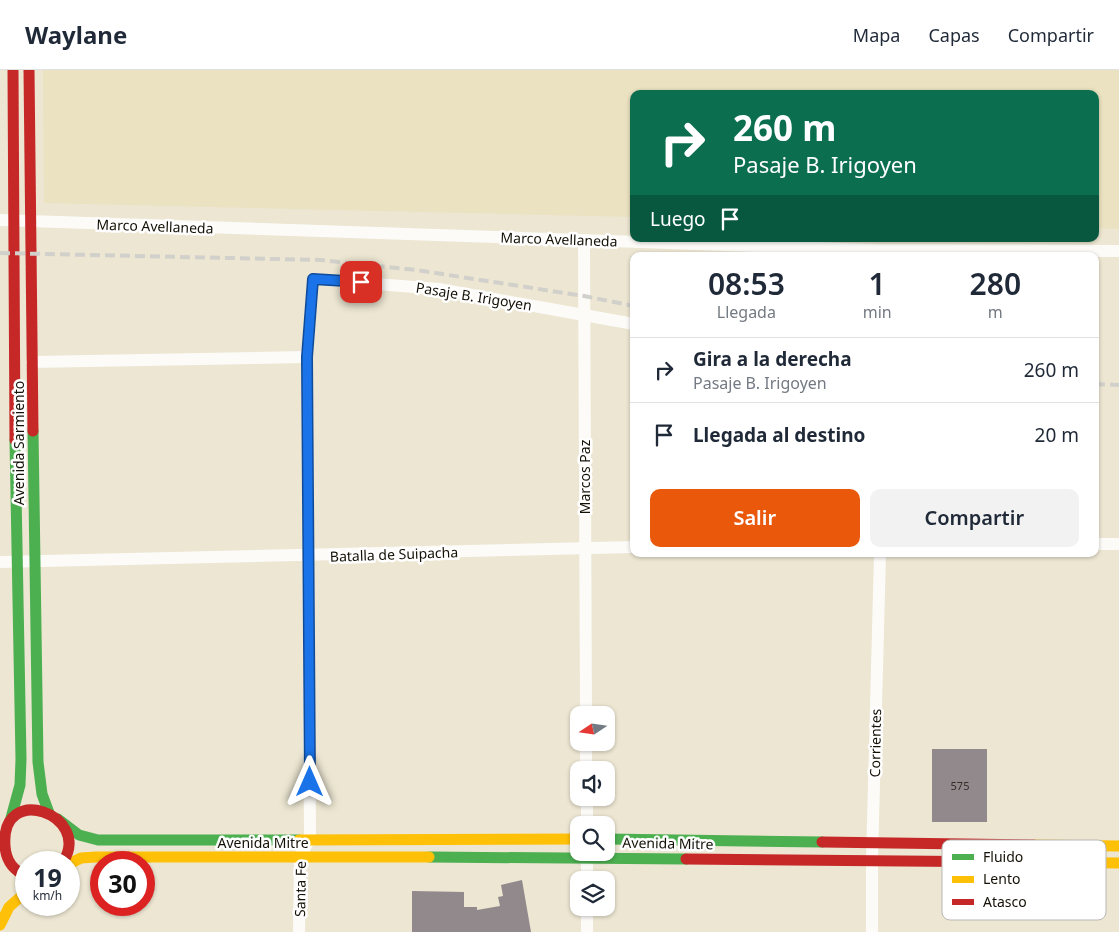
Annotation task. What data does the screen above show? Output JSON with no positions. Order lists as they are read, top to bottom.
{
  "streets": {
    "main road": ["Avenida Sarmiento", "Avenida Mitre"],
    "street": [
      "Marco Avellaneda",
      "Pasaje B. Irigoyen",
      "Marcos Paz",
      "Batalla de Suipacha",
      "Corrientes",
      "Santa Fe"
    ]
  },
  "crossings": [
    ["Marco Avellaneda", "Avenida Sarmiento"],
    ["Marco Avellaneda", "Marcos Paz"],
    ["Pasaje B. Irigoyen", "Marcos Paz"],
    ["Pasaje B. Irigoyen", "Santa Fe"],
    ["Avenida Sarmiento", "Batalla de Suipacha"],
    ["Avenida Sarmiento", "Avenida Mitre"],
    ["Marcos Paz", "Batalla de Suipacha"],
    ["Batalla de Suipacha", "Santa Fe"],
    ["Corrientes", "Avenida Mitre"],
    ["Avenida Mitre", "Santa Fe"]
  ],
  "house_numbers": ["575"],
  "legend": ["Fluido", "Lento", "Atasco"],
  "north": "left",
  "page": {
    "header": "Waylane",
    "nav": ["Mapa", "Capas", "Compartir"],
    "turn": ["260 m", "Pasaje B. Irigoyen"],
    "then": "Luego",
    "eta": [
      "08:53",
      "Llegada",
      "1",
      "min",
      "280",
      "m"
    ],
    "list": [
      {
        "name": "Gira a la derecha",
        "note": "Pasaje B. Irigoyen",
        "value": "260 m"
      },
      {
        "name": "Llegada al destino",
        "value": "20 m"
      }
    ],
    "buttons": ["Salir", "Compartir"],
    "speed": "19 km/h",
    "limit": "30"
  }
}
